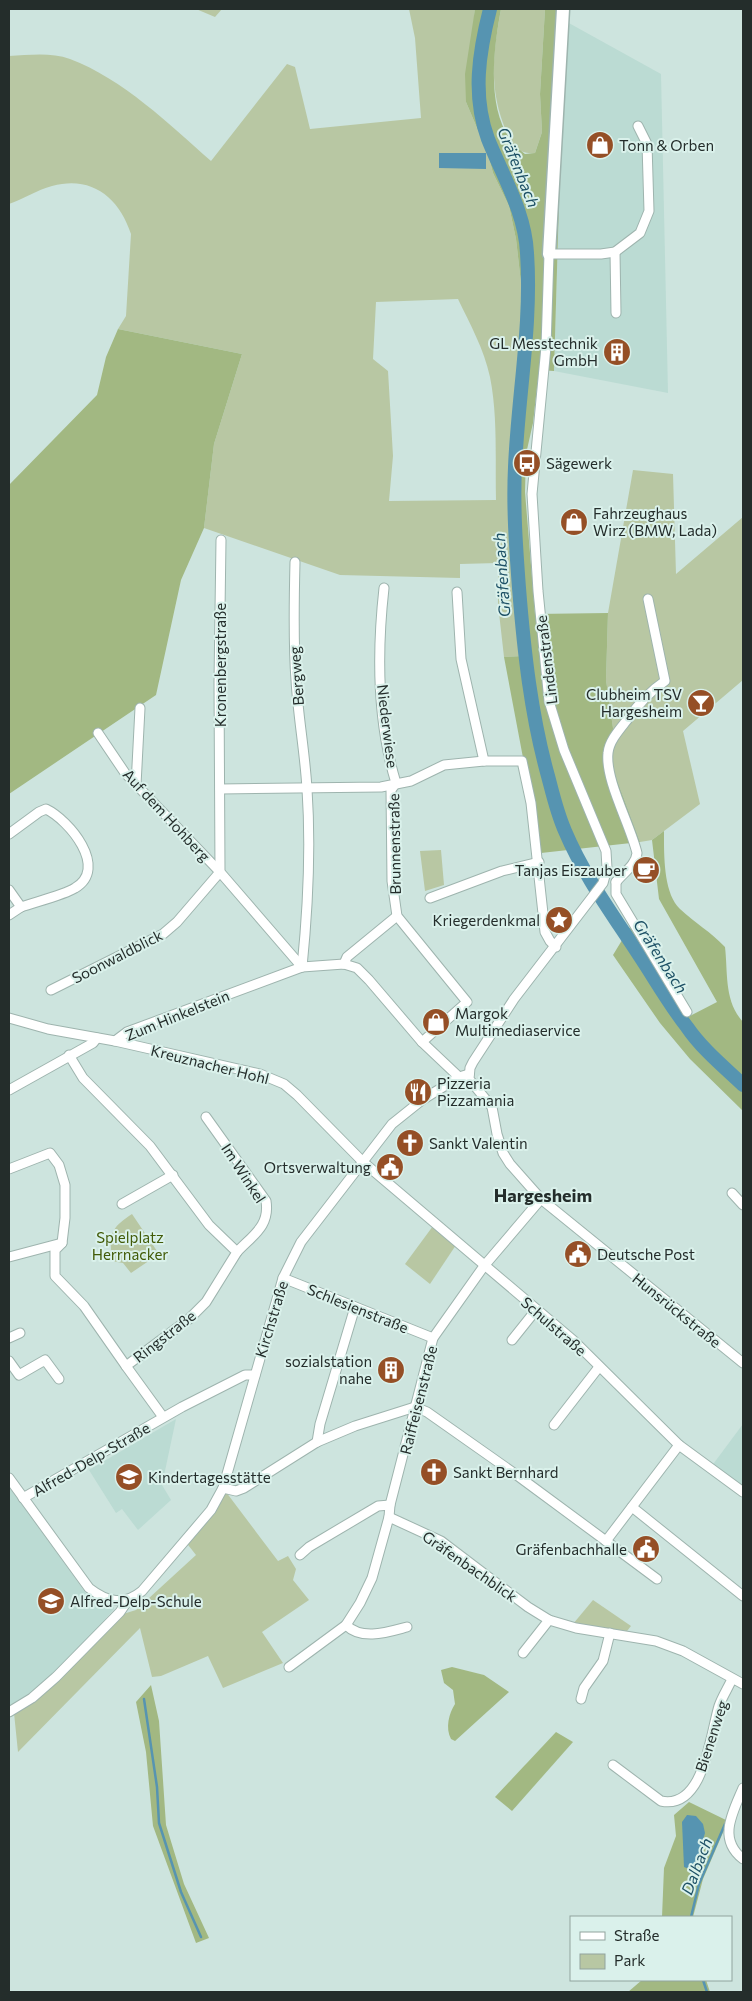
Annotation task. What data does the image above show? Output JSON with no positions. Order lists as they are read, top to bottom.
{
  "streets": {
    "street": [
      "Lindenstraße",
      "Kronenbergstraße",
      "Bergweg",
      "Niederwiese",
      "Auf dem Hohberg",
      "Brunnenstraße",
      "Soonwaldblick",
      "Zum Hinkelstein",
      "Kreuznacher Hohl",
      "Im Winkel",
      "Schlesienstraße",
      "Hunsrückstraße",
      "Kirchstraße",
      "Schulstraße",
      "Ringstraße",
      "Raiffeisenstraße",
      "Alfred-Delp-Straße",
      "Gräfenbachblick",
      "Bienenweg"
    ]
  },
  "crossings": [
    ["Kronenbergstraße", "Auf dem Hohberg"],
    ["Kronenbergstraße", "Soonwaldblick"],
    ["Bergweg", "Zum Hinkelstein"],
    ["Niederwiese", "Brunnenstraße"],
    ["Auf dem Hohberg", "Soonwaldblick"],
    ["Zum Hinkelstein", "Kreuznacher Hohl"],
    ["Kreuznacher Hohl", "Kirchstraße"],
    ["Kreuznacher Hohl", "Schulstraße"],
    ["Im Winkel", "Ringstraße"],
    ["Schlesienstraße", "Kirchstraße"],
    ["Schlesienstraße", "Raiffeisenstraße"],
    ["Hunsrückstraße", "Kirchstraße"],
    ["Hunsrückstraße", "Raiffeisenstraße"],
    ["Kirchstraße", "Schulstraße"],
    ["Kirchstraße", "Alfred-Delp-Straße"],
    ["Schulstraße", "Raiffeisenstraße"],
    ["Ringstraße", "Alfred-Delp-Straße"],
    ["Raiffeisenstraße", "Gräfenbachblick"],
    ["Gräfenbachblick", "Bienenweg"]
  ],
  "districts": ["Hargesheim"],
  "water": ["Gräfenbach", "Dalbach"],
  "parks": ["Spielplatz Herrnacker"],
  "places": {
    "shop": ["Tonn & Orben", "Fahrzeughaus Wirz (BMW, Lada)", "Margok Multimediaservice"],
    "building": ["GL Messtechnik GmbH", "sozialstation nahe"],
    "bus stop": ["Sägewerk"],
    "bar": ["Clubheim TSV Hargesheim"],
    "cafe": ["Tanjas Eiszauber"],
    "place": ["Kriegerdenkmal"],
    "restaurant": ["Pizzeria Pizzamania"],
    "church": ["Sankt Valentin", "Sankt Bernhard"],
    "public building": ["Ortsverwaltung", "Deutsche Post", "Gräfenbachhalle"],
    "school or university": ["Kindertagesstätte", "Alfred-Delp-Schule"]
  },
  "legend": ["Straße", "Park"]
}
